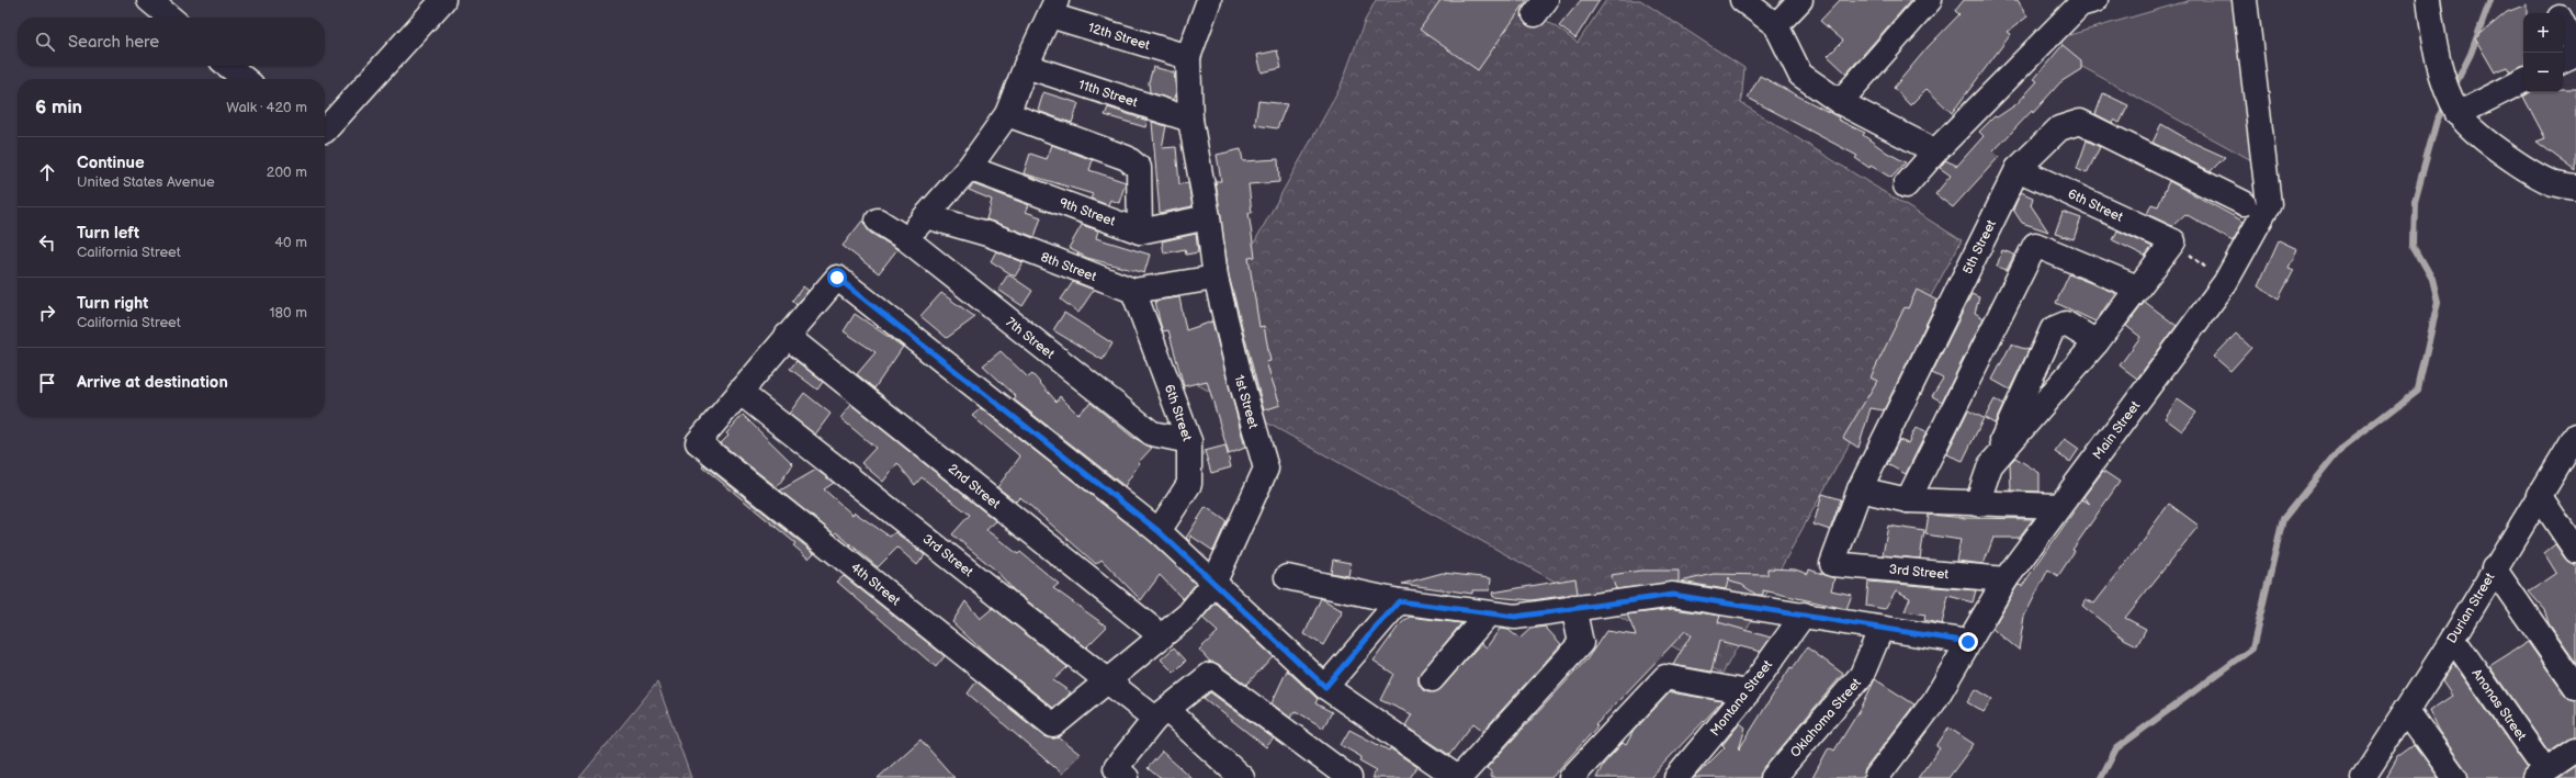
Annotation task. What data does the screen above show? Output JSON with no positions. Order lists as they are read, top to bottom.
{
  "streets": {
    "street": [
      "12th Street",
      "11th Street",
      "6th Street",
      "9th Street",
      "5th Street",
      "8th Street",
      "7th Street",
      "1st Street",
      "Main Street",
      "2nd Street",
      "3rd Street",
      "4th Street",
      "Durian Street",
      "Montana Street",
      "Anonas Street",
      "Oklahoma Street"
    ]
  },
  "crossings": [
    ["12th Street", "1st Street"],
    ["11th Street", "1st Street"],
    ["6th Street", "5th Street"],
    ["6th Street", "8th Street"],
    ["6th Street", "7th Street"],
    ["5th Street", "3rd Street"],
    ["1st Street", "2nd Street"],
    ["1st Street", "3rd Street"],
    ["1st Street", "4th Street"],
    ["Main Street", "3rd Street"],
    ["3rd Street", "4th Street"],
    ["Durian Street", "Anonas Street"]
  ],
  "page": {
    "map_buttons": ["+", "−"],
    "search": "Search here",
    "heading": ["6 min", "Walk · 420 m"],
    "list": [
      ["Continue", "United States Avenue", "200 m"],
      ["Turn left", "California Street", "40 m"],
      ["Turn right", "California Street", "180 m"],
      "Arrive at destination"
    ]
  }
}
